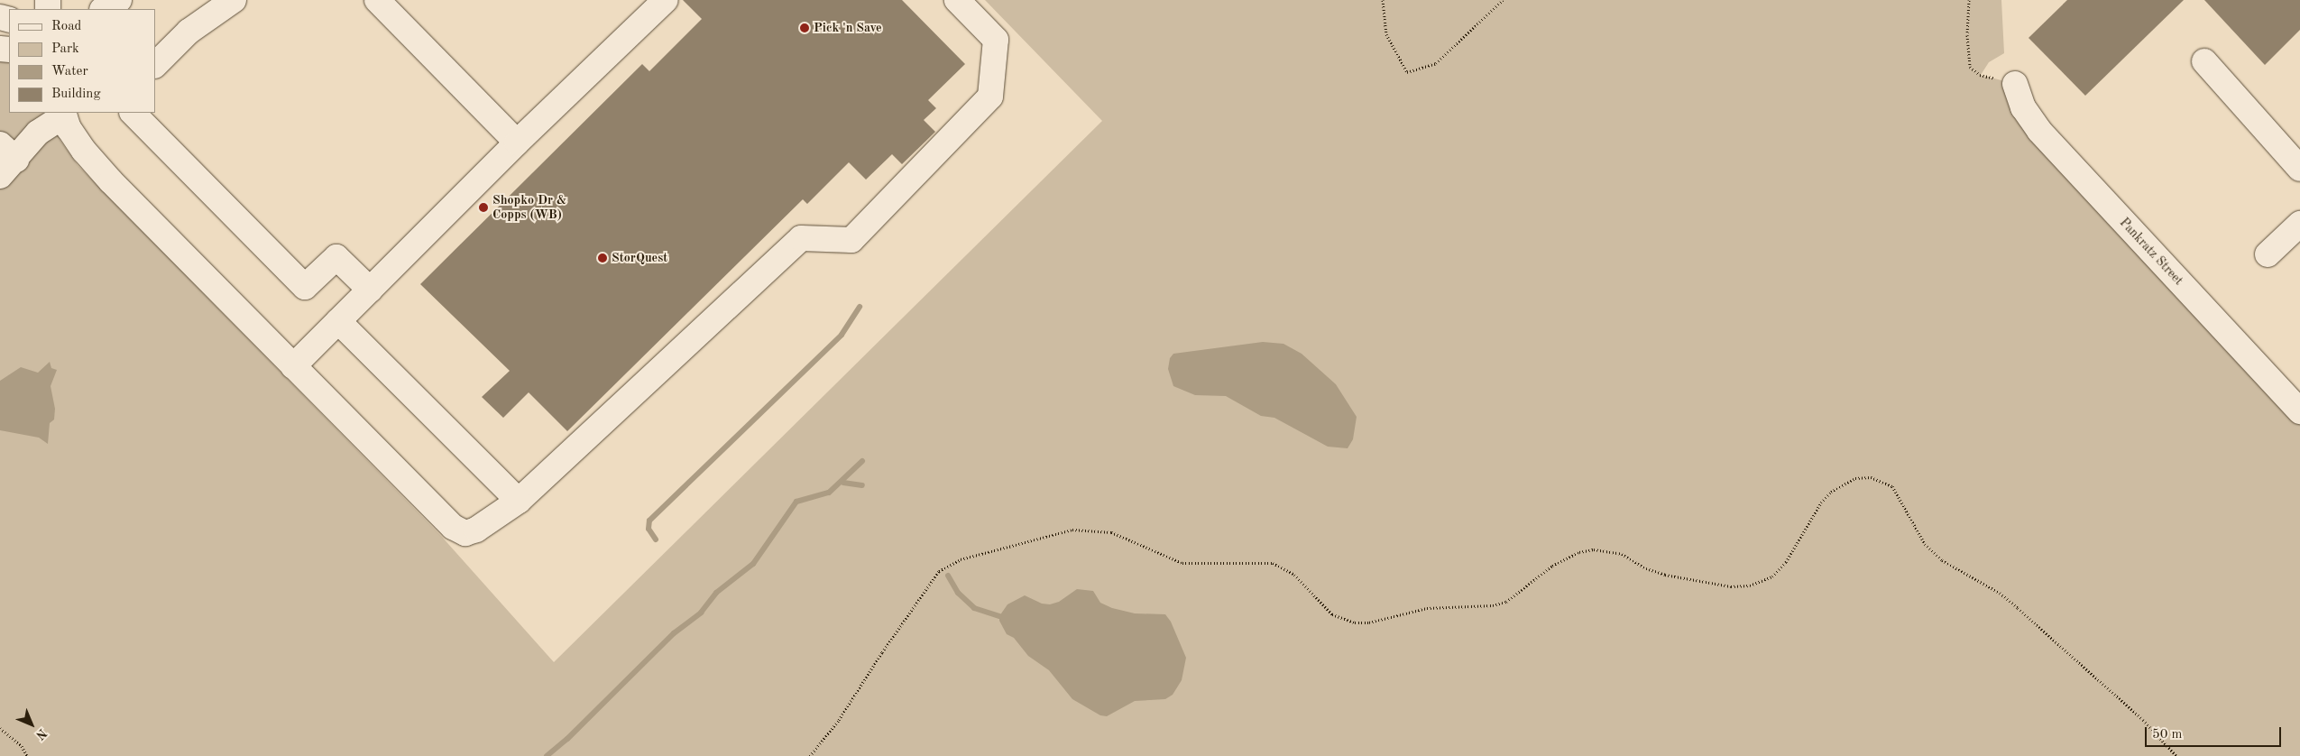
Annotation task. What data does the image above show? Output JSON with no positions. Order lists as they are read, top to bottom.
{
  "streets": {
    "street": ["Pankratz Street"]
  },
  "places": ["Pick 'n Save", "Shopko Dr & Copps (WB)", "StorQuest"],
  "legend": [
    "Road",
    "Park",
    "Water",
    "Building"
  ],
  "scale_bar": "50 m",
  "north": "bottom right"
}
